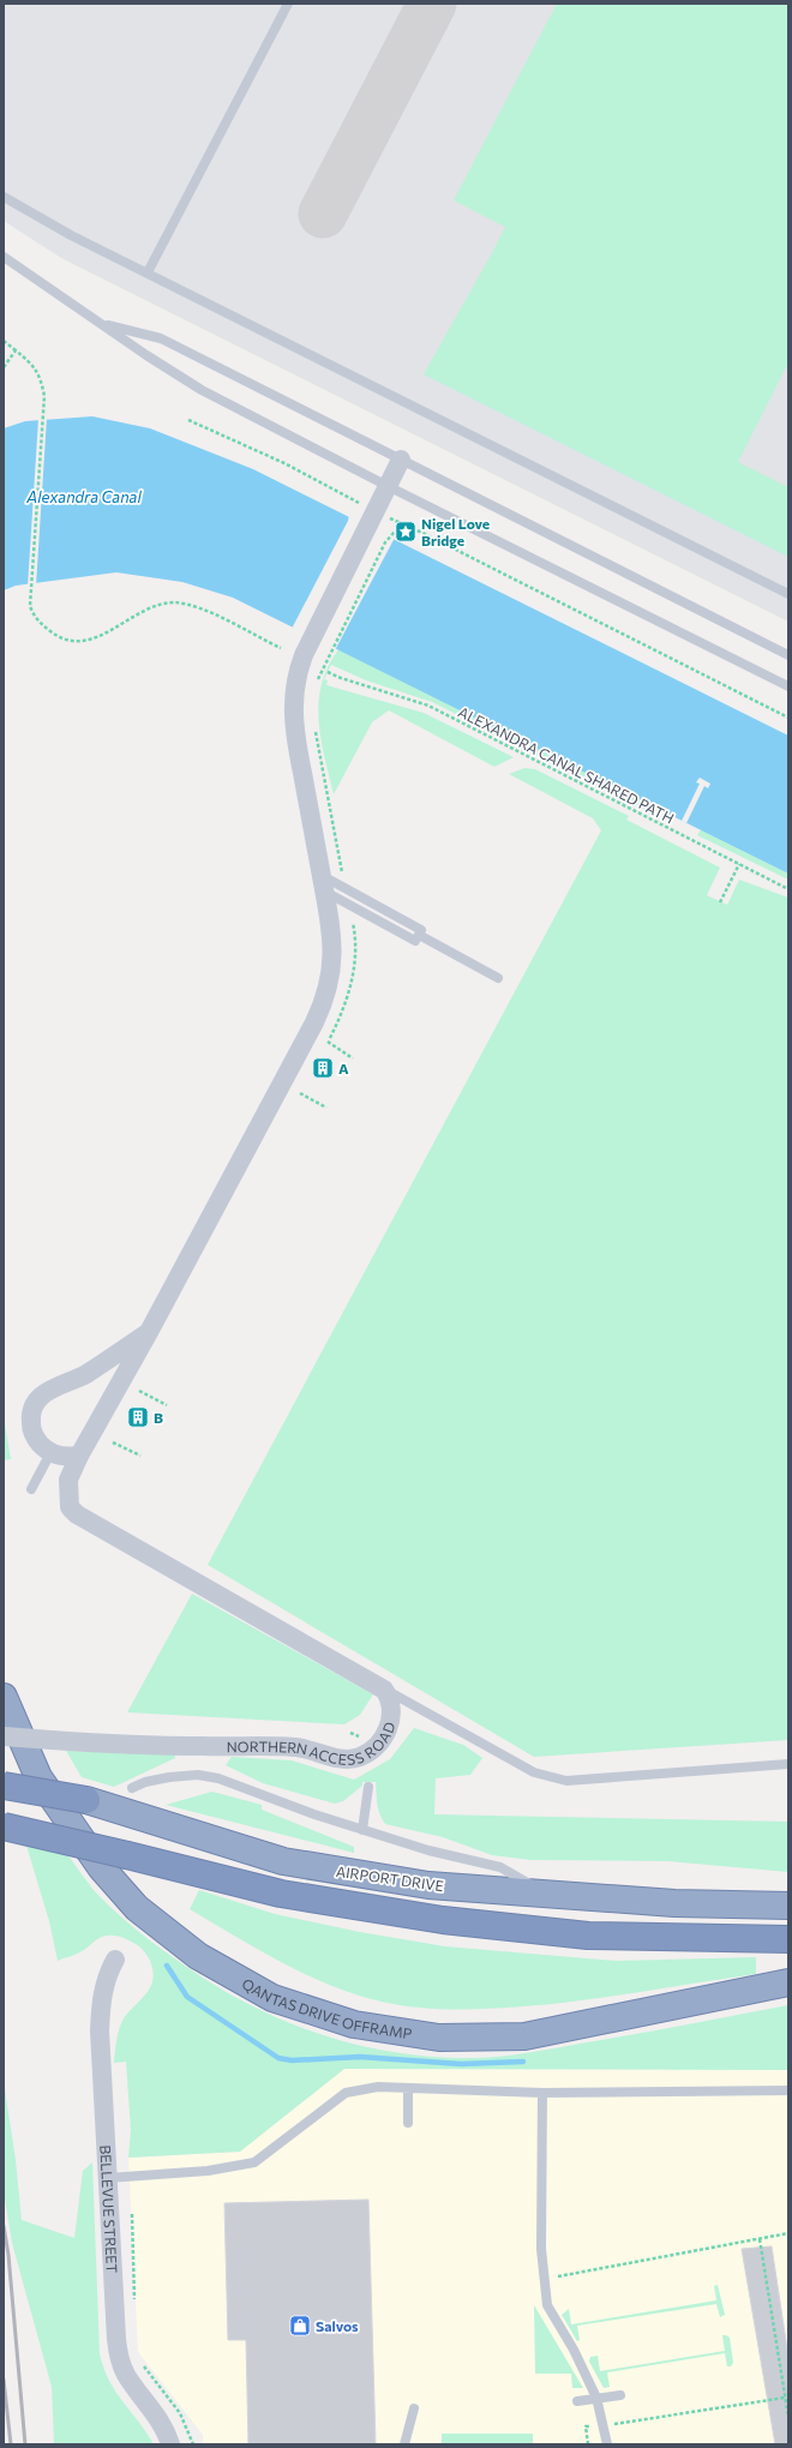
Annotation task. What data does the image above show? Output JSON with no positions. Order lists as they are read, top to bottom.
{
  "streets": {
    "highway": ["AIRPORT DRIVE", "QANTAS DRIVE OFFRAMP"],
    "street": ["NORTHERN ACCESS ROAD", "BELLEVUE STREET"],
    "path": ["ALEXANDRA CANAL SHARED PATH"]
  },
  "water": ["Alexandra Canal"],
  "places": {
    "place": ["Nigel Love Bridge"],
    "building": ["A", "B"],
    "shop": ["Salvos"]
  }
}
